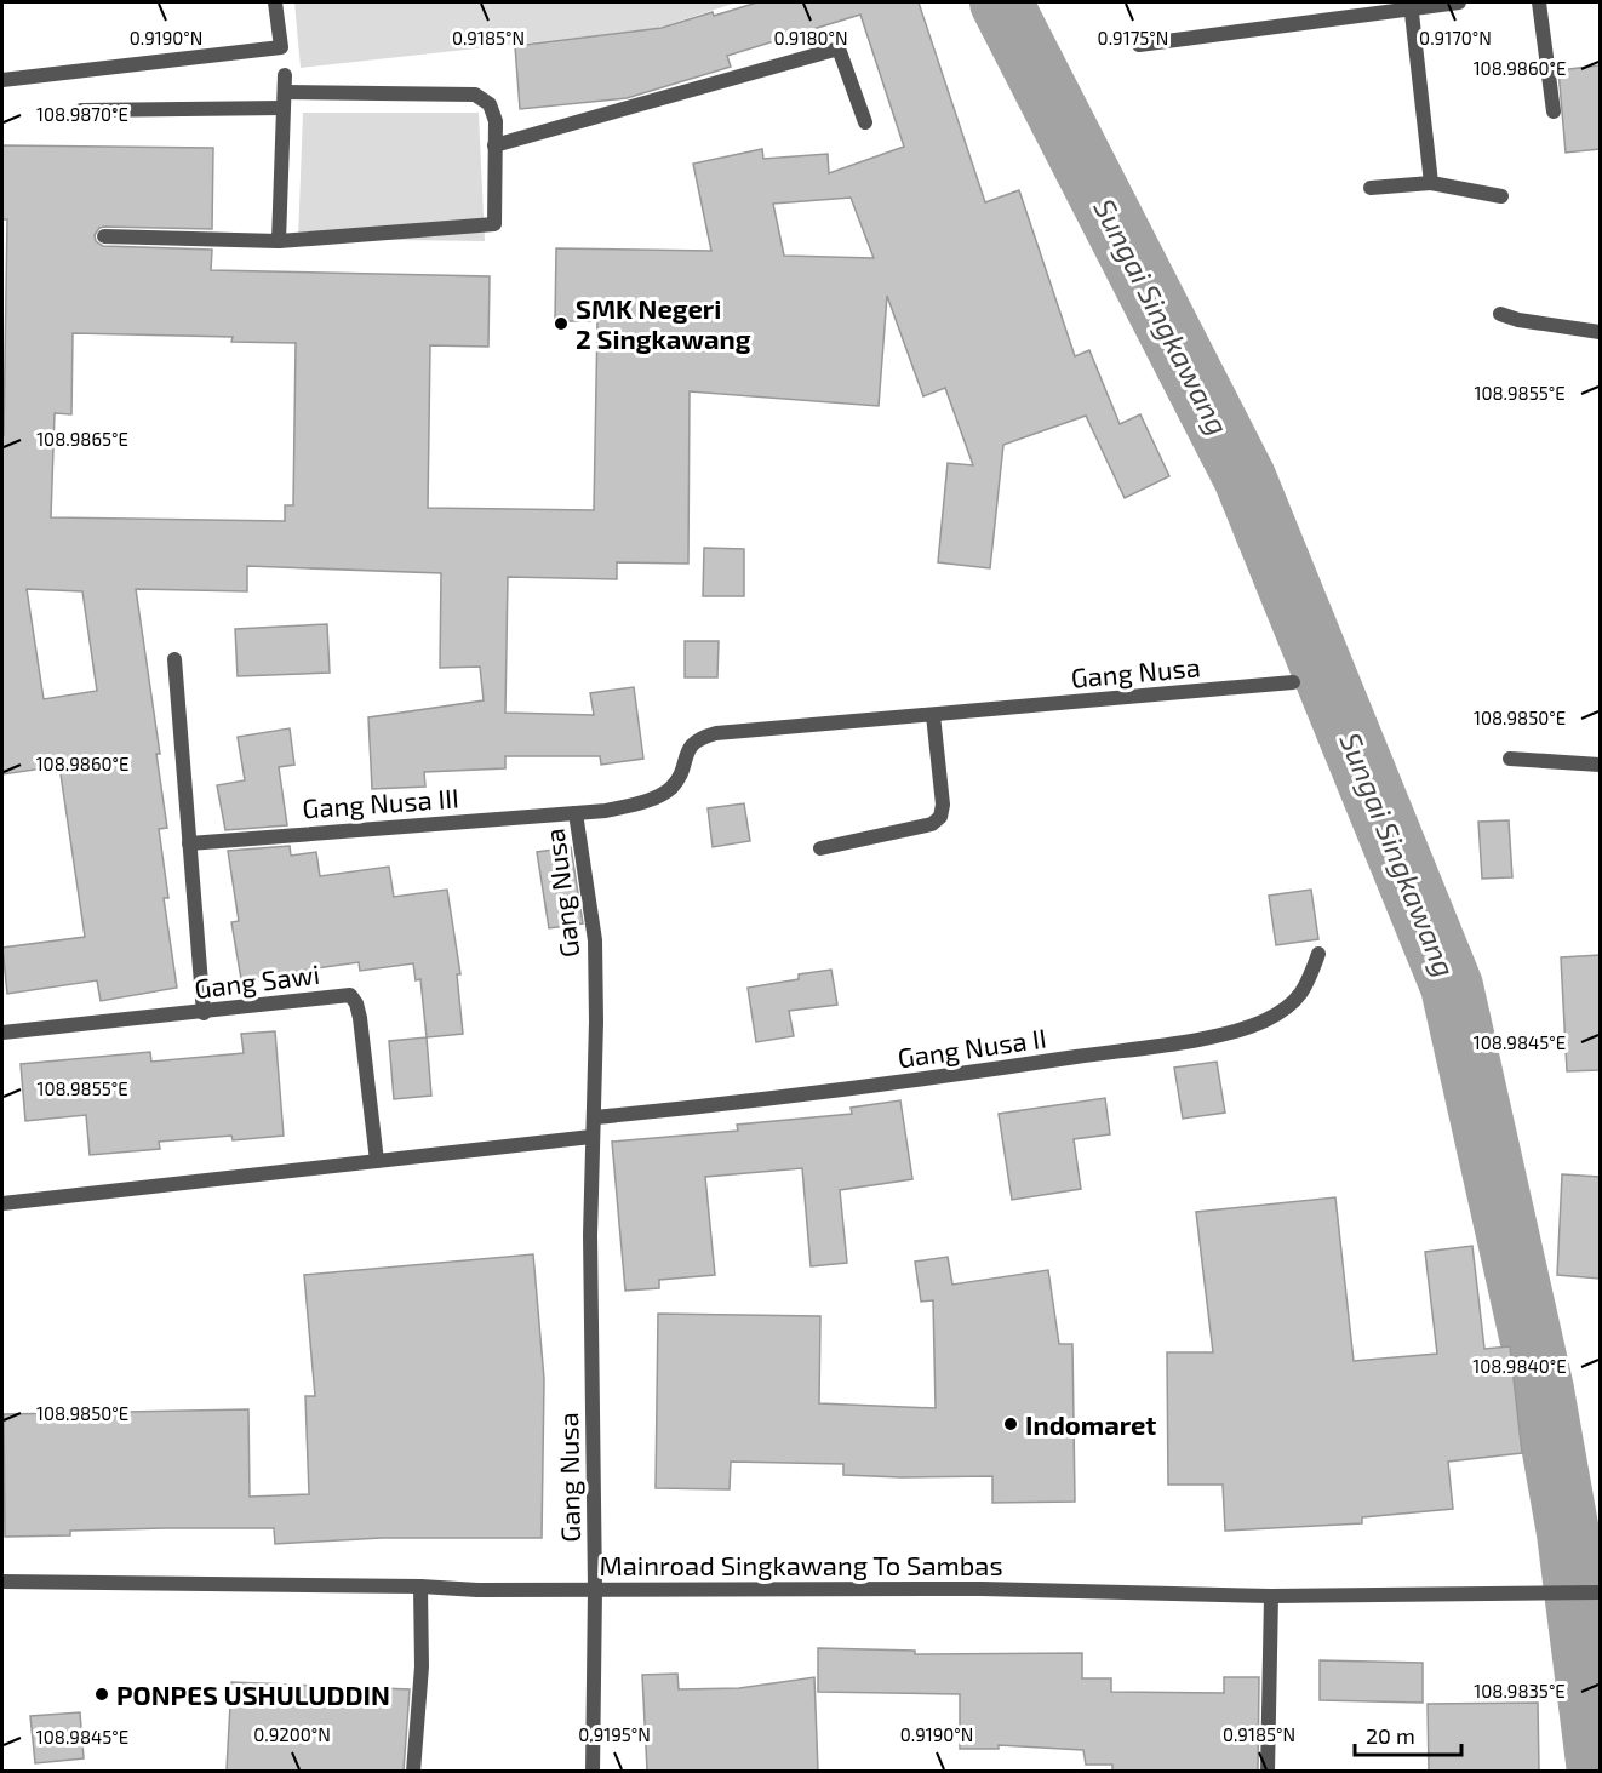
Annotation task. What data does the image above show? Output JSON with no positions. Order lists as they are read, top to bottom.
{
  "streets": {
    "street": [
      "Gang Nusa",
      "Gang Nusa III",
      "Gang Sawi",
      "Gang Nusa II",
      "Mainroad Singkawang To Sambas"
    ]
  },
  "crossings": [
    ["Gang Nusa", "Gang Nusa III"],
    ["Gang Nusa", "Gang Nusa II"],
    ["Gang Nusa", "Mainroad Singkawang To Sambas"]
  ],
  "water": ["Sungai Singkawang"],
  "places": ["SMK Negeri 2 Singkawang", "Indomaret", "PONPES USHULUDDIN"],
  "scale_bar": "20 m",
  "coordinates": [
    "0.9170°N",
    "0.9190°N",
    "0.9185°N",
    "0.9180°N",
    "0.9175°N",
    "108.9860°E",
    "108.9870°E",
    "108.9855°E",
    "108.9865°E",
    "108.9850°E",
    "108.9845°E",
    "108.9840°E",
    "108.9835°E",
    "0.9200°N",
    "0.9195°N"
  ]
}
